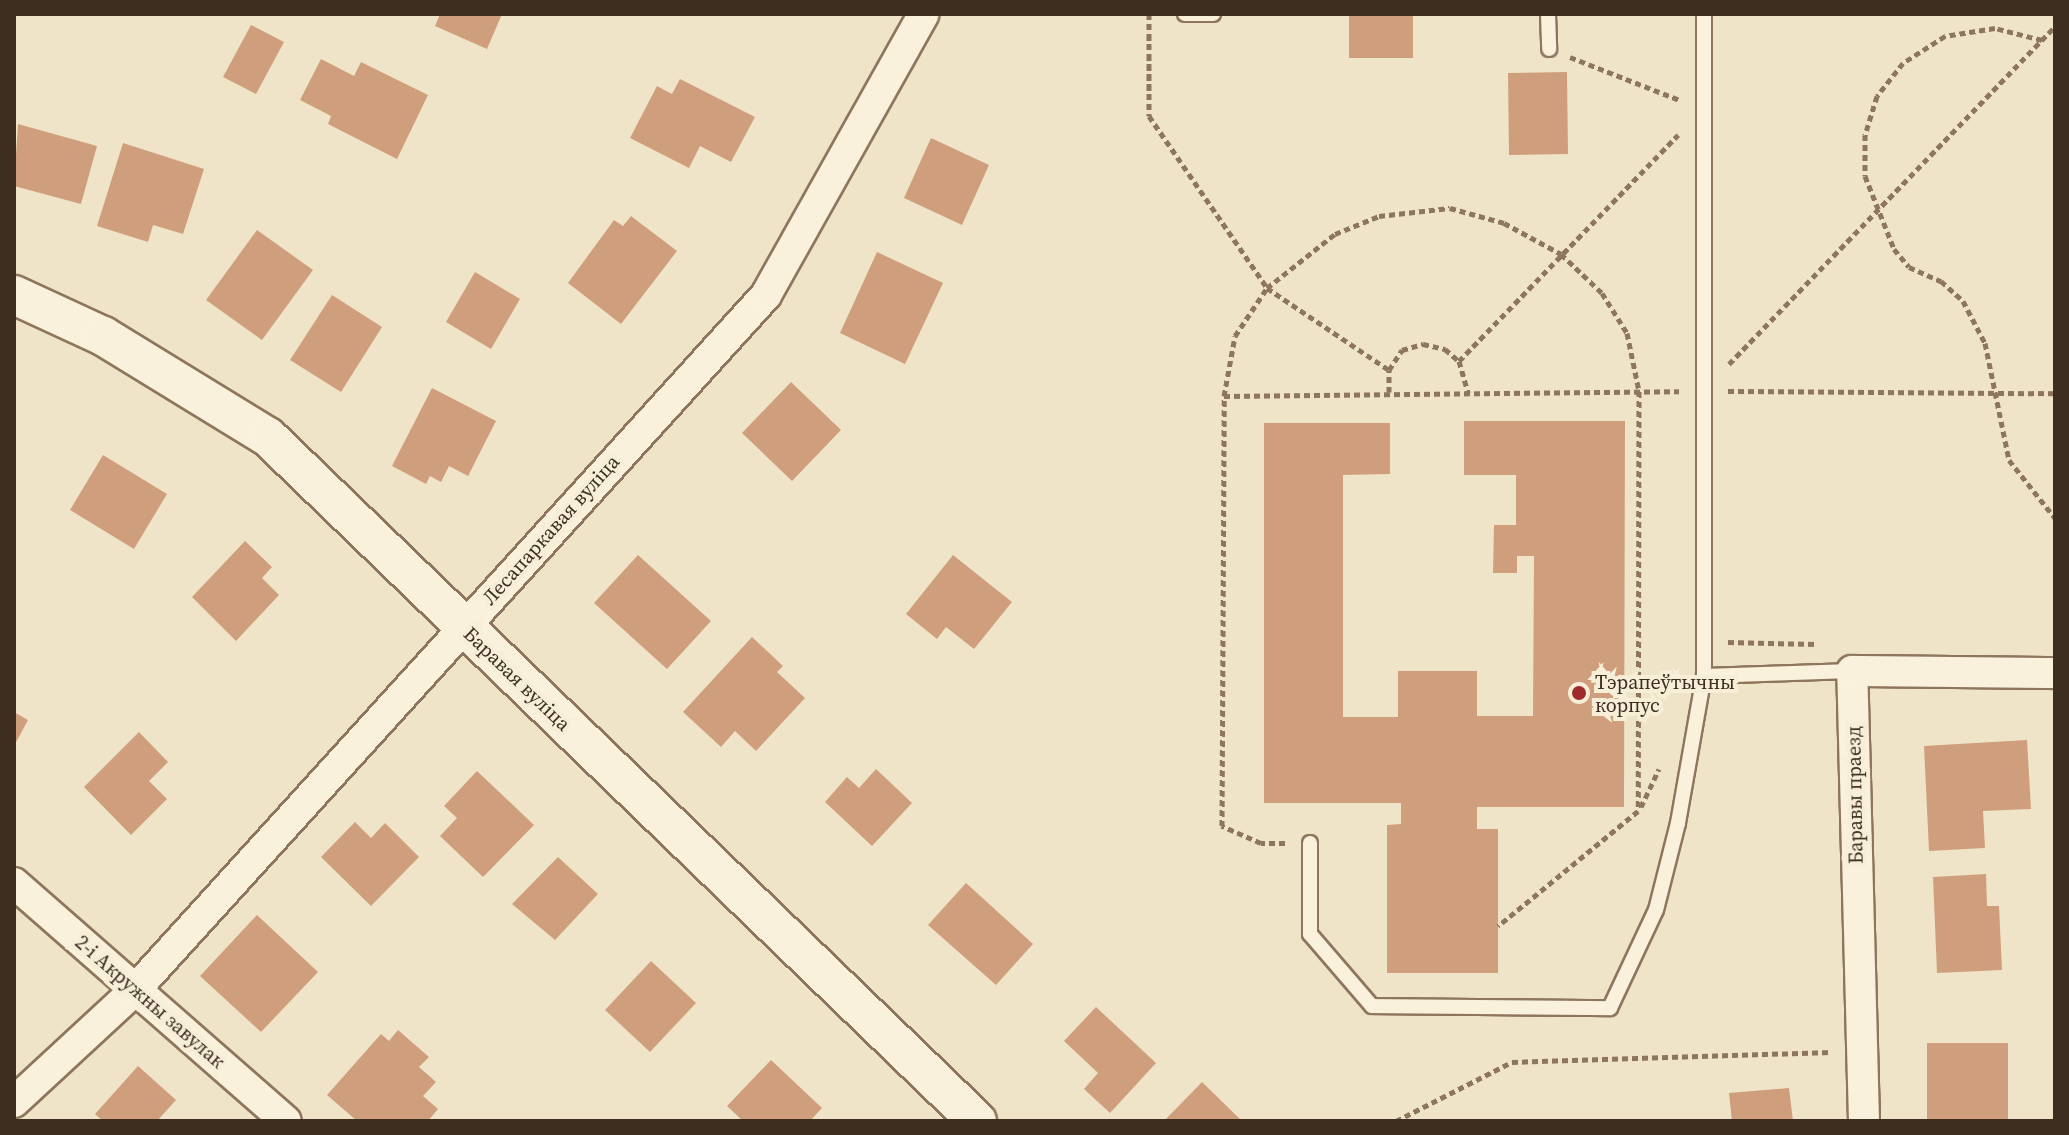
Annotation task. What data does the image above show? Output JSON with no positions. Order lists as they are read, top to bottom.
{
  "streets": {
    "street": [
      "Лесапаркавая вуліца",
      "Баравая вуліца",
      "Баравы праезд",
      "2-і Акружны завулак"
    ]
  },
  "crossings": [
    ["Лесапаркавая вуліца", "Баравая вуліца"],
    ["Лесапаркавая вуліца", "2-і Акружны завулак"]
  ],
  "places": ["Тэрапеўтычны корпус"]
}
